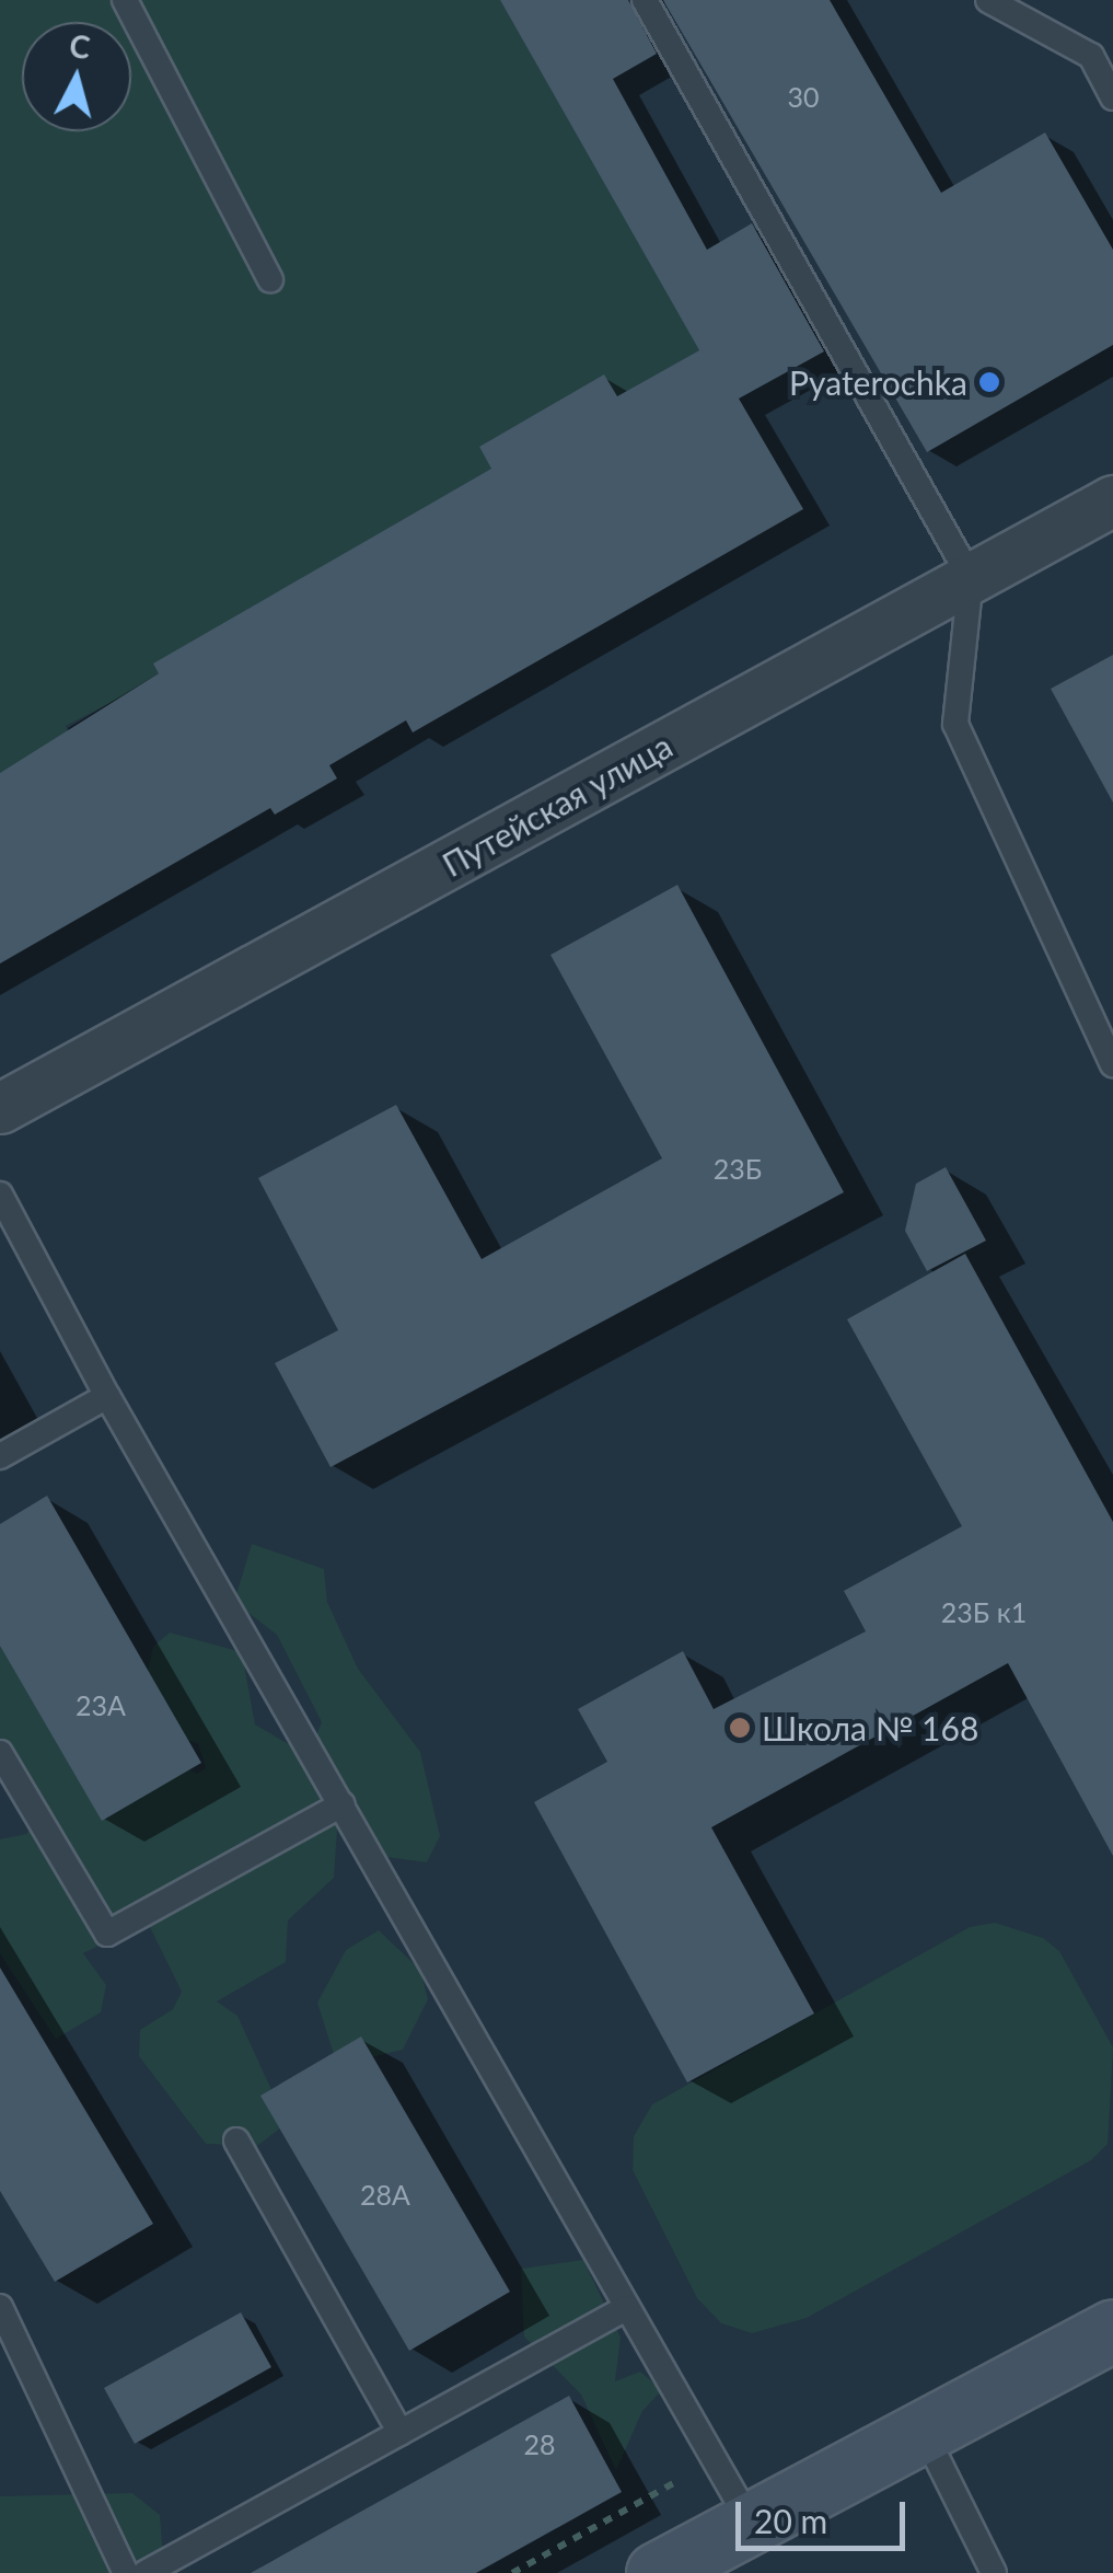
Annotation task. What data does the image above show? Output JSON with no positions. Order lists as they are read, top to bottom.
{
  "streets": {
    "street": ["Путейская улица"]
  },
  "places": ["Pyaterochka", "Школа № 168"],
  "house_numbers": [
    "30",
    "23Б",
    "23Б к1",
    "23А",
    "28А",
    "28"
  ],
  "scale_bar": "20 m",
  "north": "top"
}
